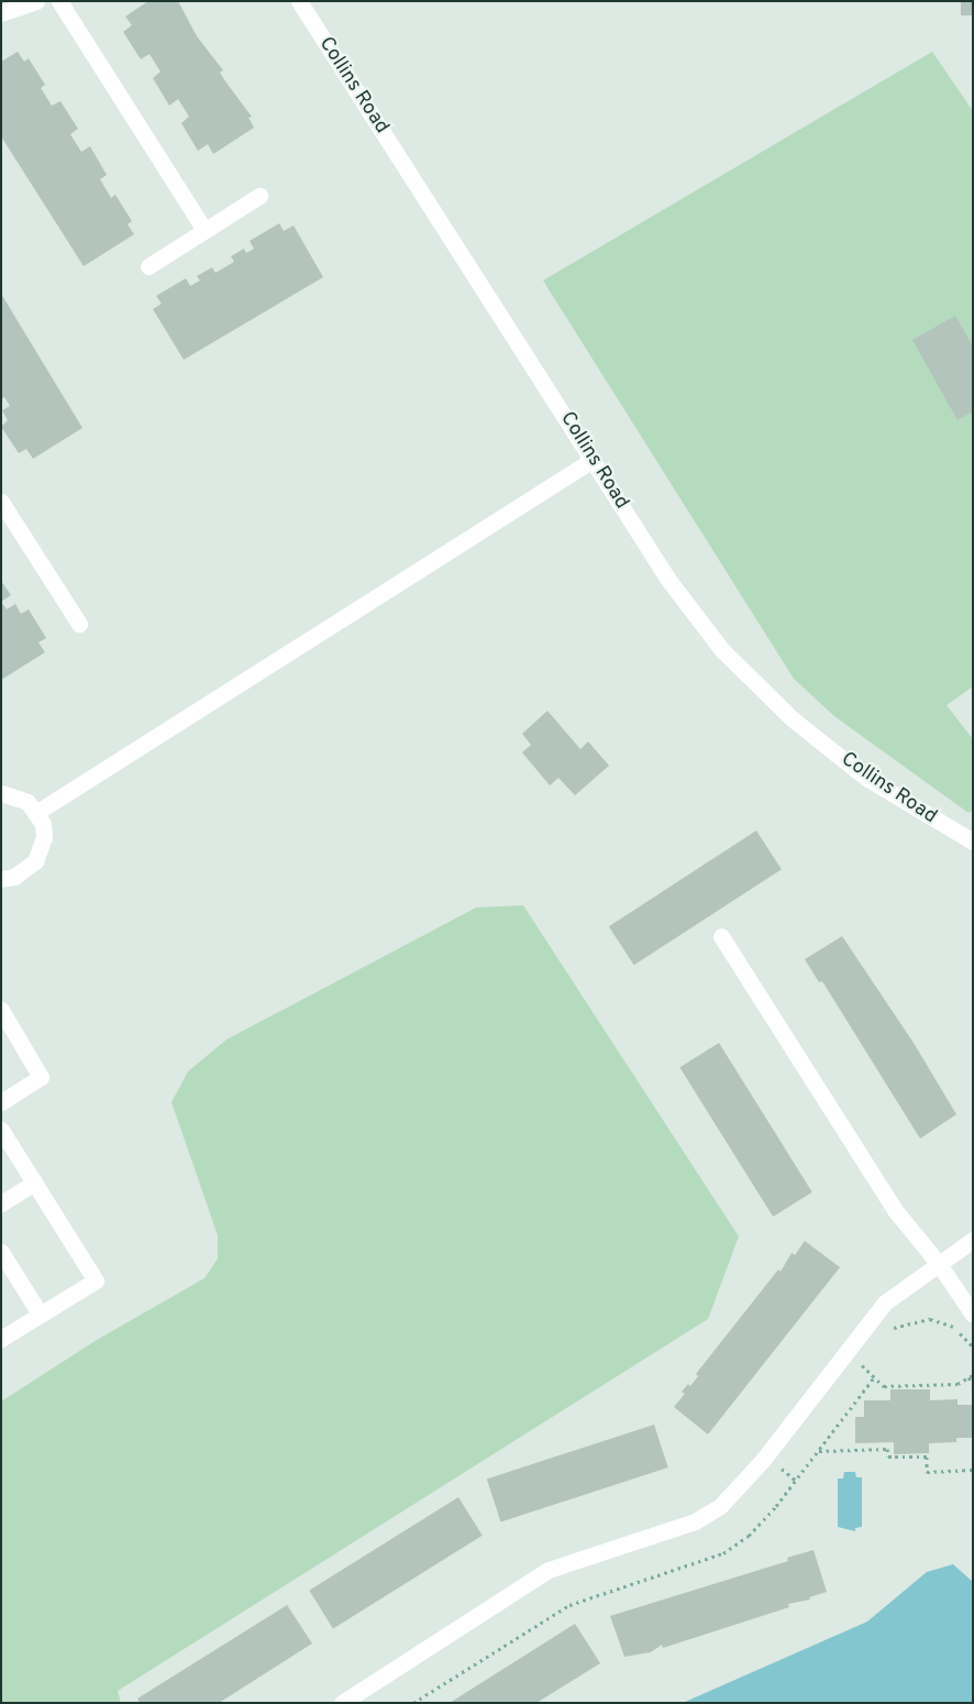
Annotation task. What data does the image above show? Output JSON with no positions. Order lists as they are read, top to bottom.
{
  "streets": {
    "street": ["Collins Road"]
  }
}
